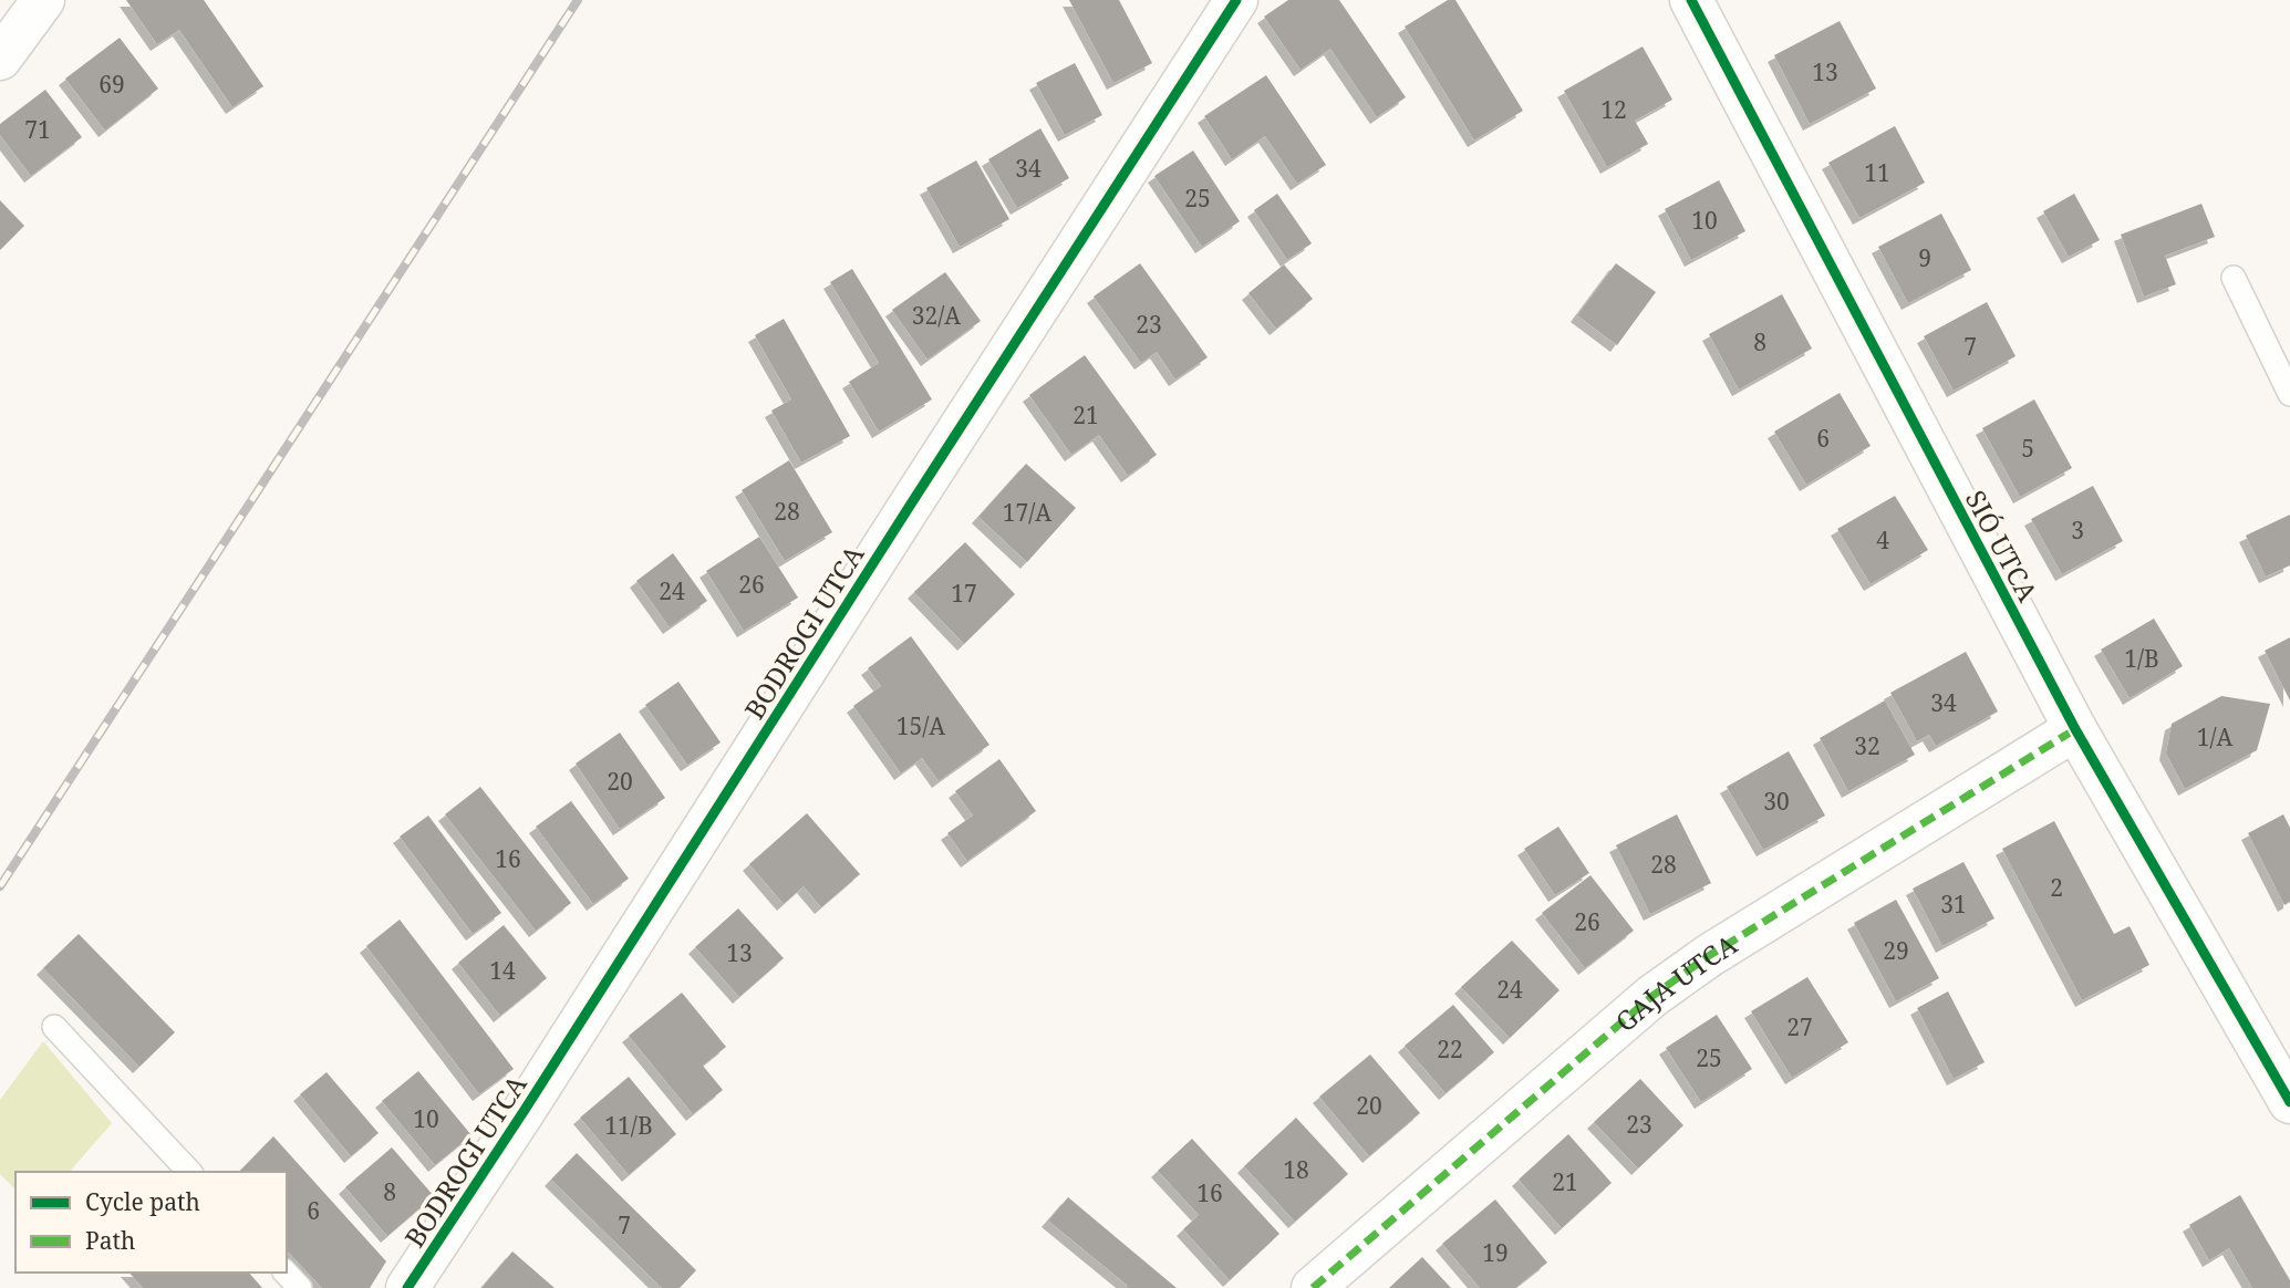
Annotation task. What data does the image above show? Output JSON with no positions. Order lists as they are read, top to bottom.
{
  "streets": {
    "street": ["SIÓ UTCA", "BODROGI UTCA", "GAJA UTCA"]
  },
  "crossings": [
    ["SIÓ UTCA", "GAJA UTCA"]
  ],
  "house_numbers": [
    "13",
    "69",
    "12",
    "71",
    "34",
    "11",
    "25",
    "10",
    "9",
    "32/A",
    "23",
    "8",
    "7",
    "21",
    "6",
    "5",
    "28",
    "17/A",
    "3",
    "4",
    "26",
    "24",
    "17",
    "1/B",
    "34",
    "15/A",
    "1/A",
    "32",
    "20",
    "30",
    "16",
    "28",
    "2",
    "31",
    "26",
    "29",
    "13",
    "14",
    "24",
    "27",
    "22",
    "25",
    "20",
    "10",
    "23",
    "11/B",
    "18",
    "21",
    "8",
    "16",
    "6",
    "7",
    "19"
  ],
  "legend": ["Cycle path", "Path"]
}
